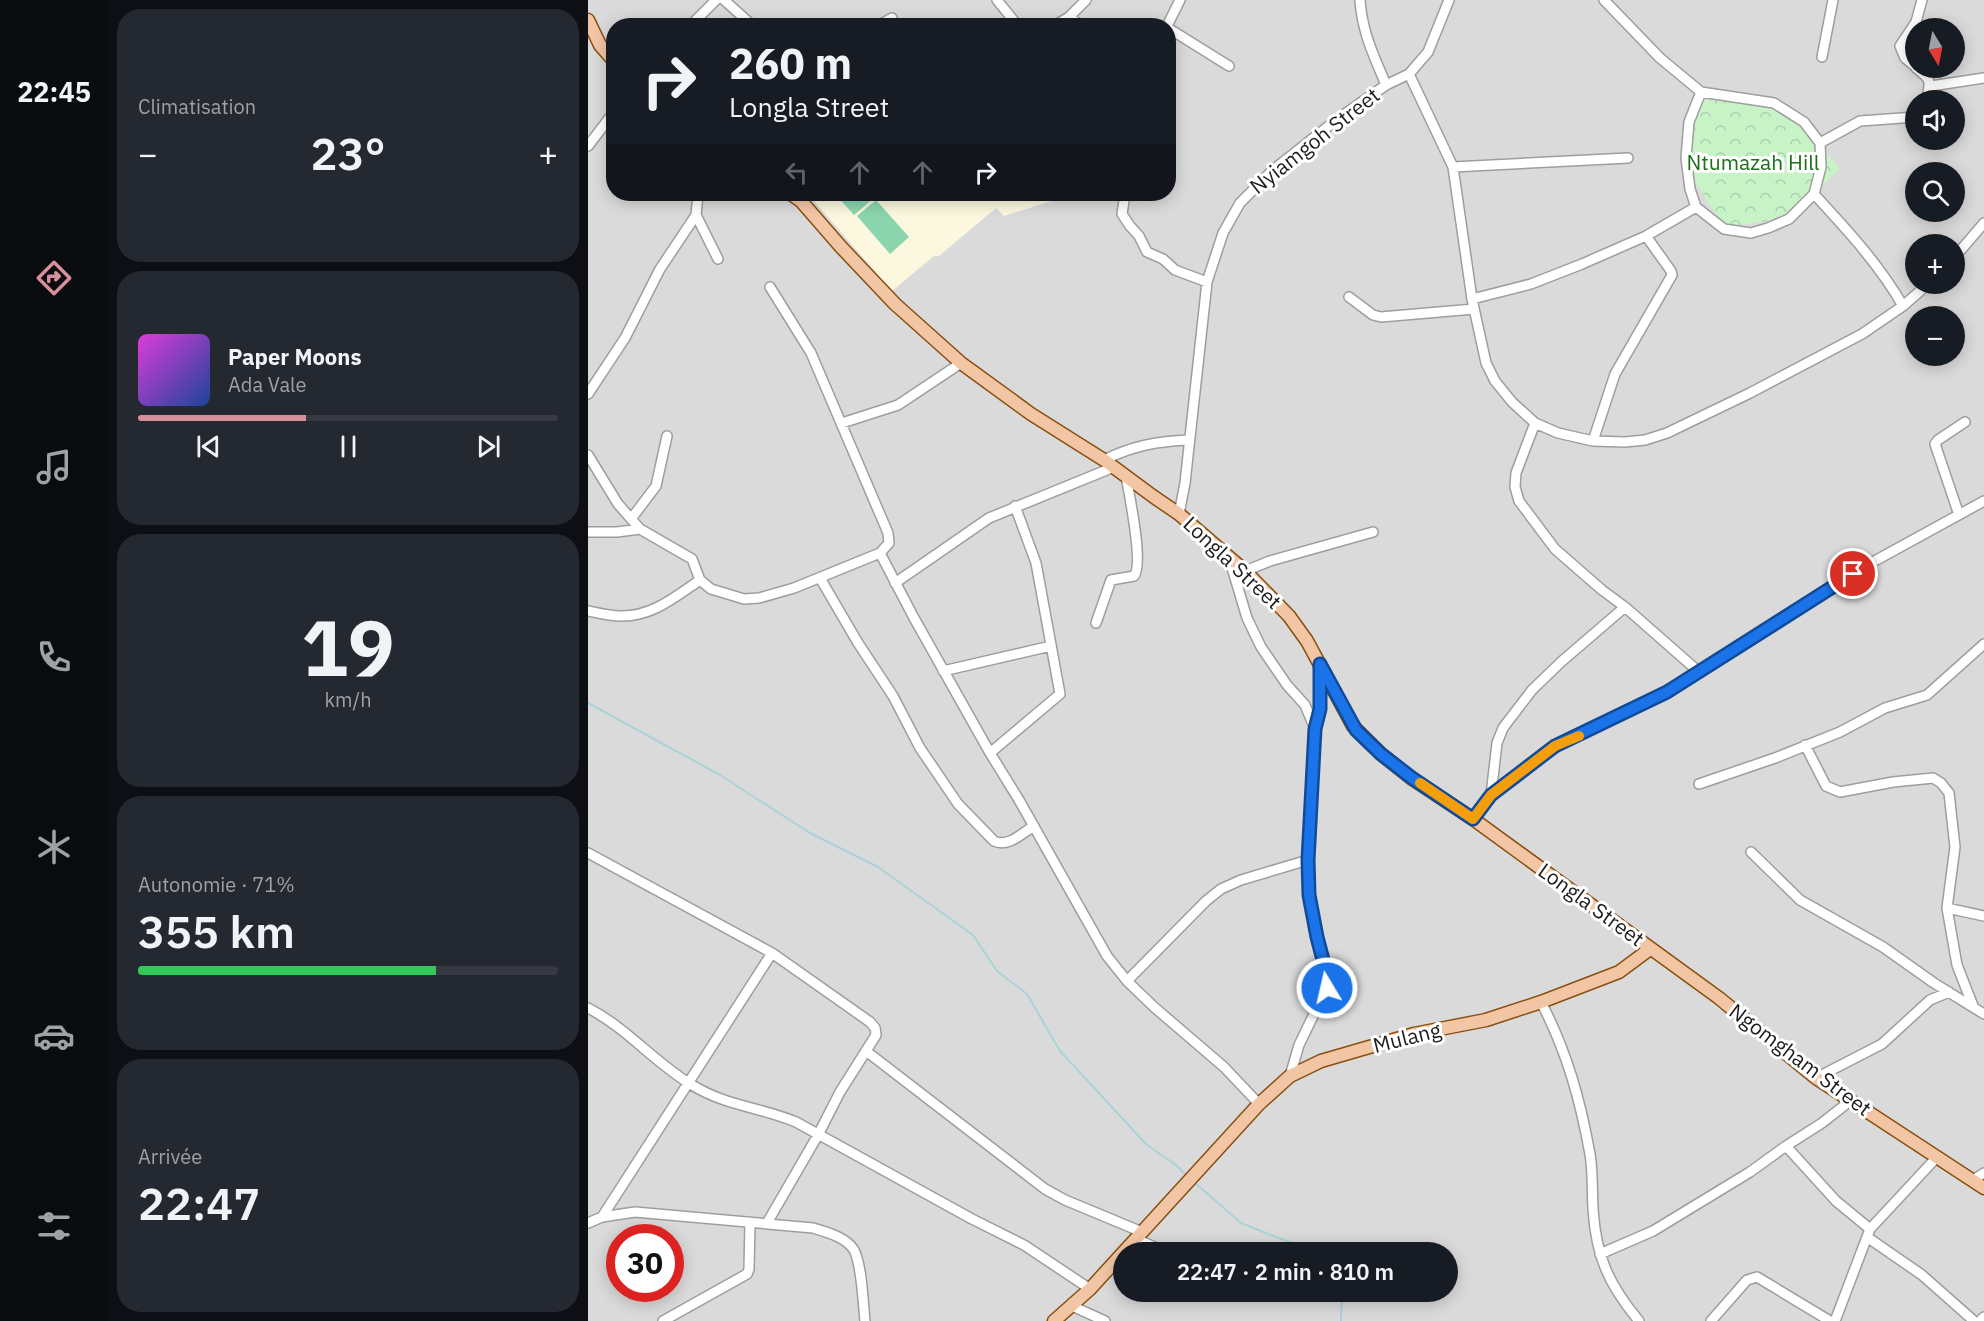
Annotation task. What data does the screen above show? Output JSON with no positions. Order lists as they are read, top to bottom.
{
  "streets": {
    "main road": ["Longla Street", "Mulang", "Ngomgham Street"],
    "street": ["Nyiamgoh Street"]
  },
  "crossings": [
    ["Nyiamgoh Street", "Longla Street"],
    ["Longla Street", "Mulang"],
    ["Longla Street", "Ngomgham Street"],
    ["Mulang", "Ngomgham Street"]
  ],
  "parks": ["Ntumazah Hill"],
  "north": "bottom",
  "page": {
    "tabs": "22:45",
    "tile": [
      "Climatisation",
      ["19", "km/h"],
      ["Autonomie · 71%", "355 km"],
      ["Arrivée", "22:47"]
    ],
    "map_buttons": ["+", "−"],
    "turn": ["260 m", "Longla Street"],
    "heat": ["−", "23°", "+"],
    "song": ["Paper Moons", "Ada Vale"],
    "limit": "30",
    "trip": "22:47 · 2 min · 810 m"
  }
}
